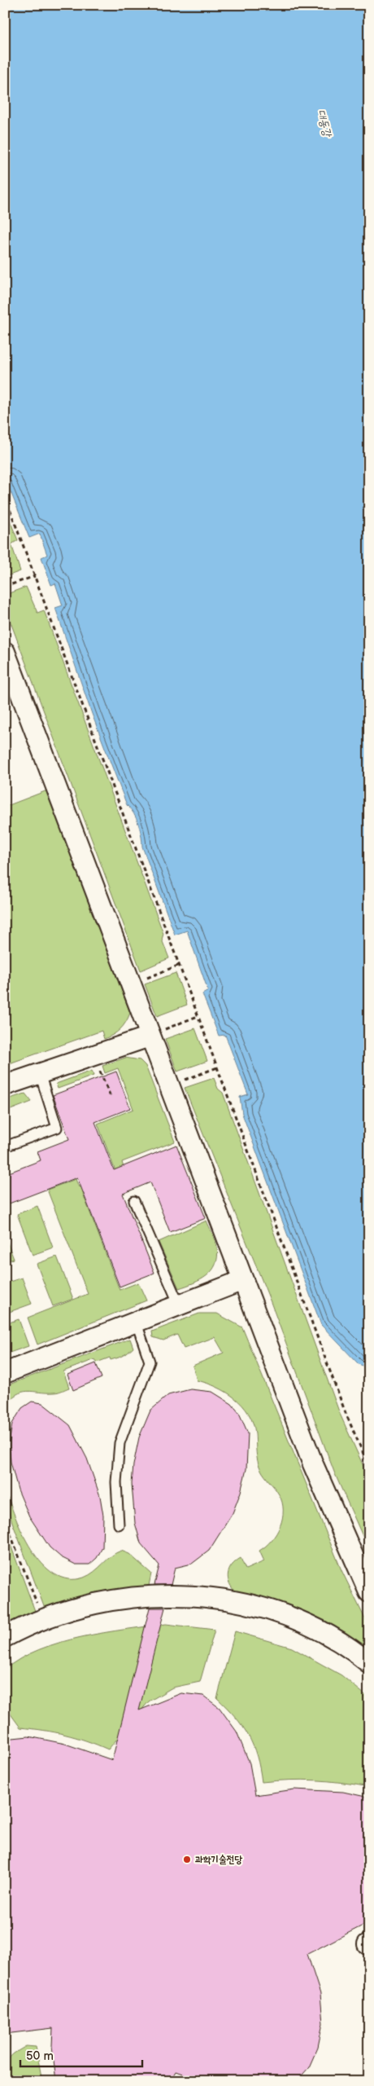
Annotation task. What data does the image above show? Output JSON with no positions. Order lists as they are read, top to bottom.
{
  "water": ["대동강"],
  "places": ["과학기술전당"],
  "scale_bar": "50 m"
}
